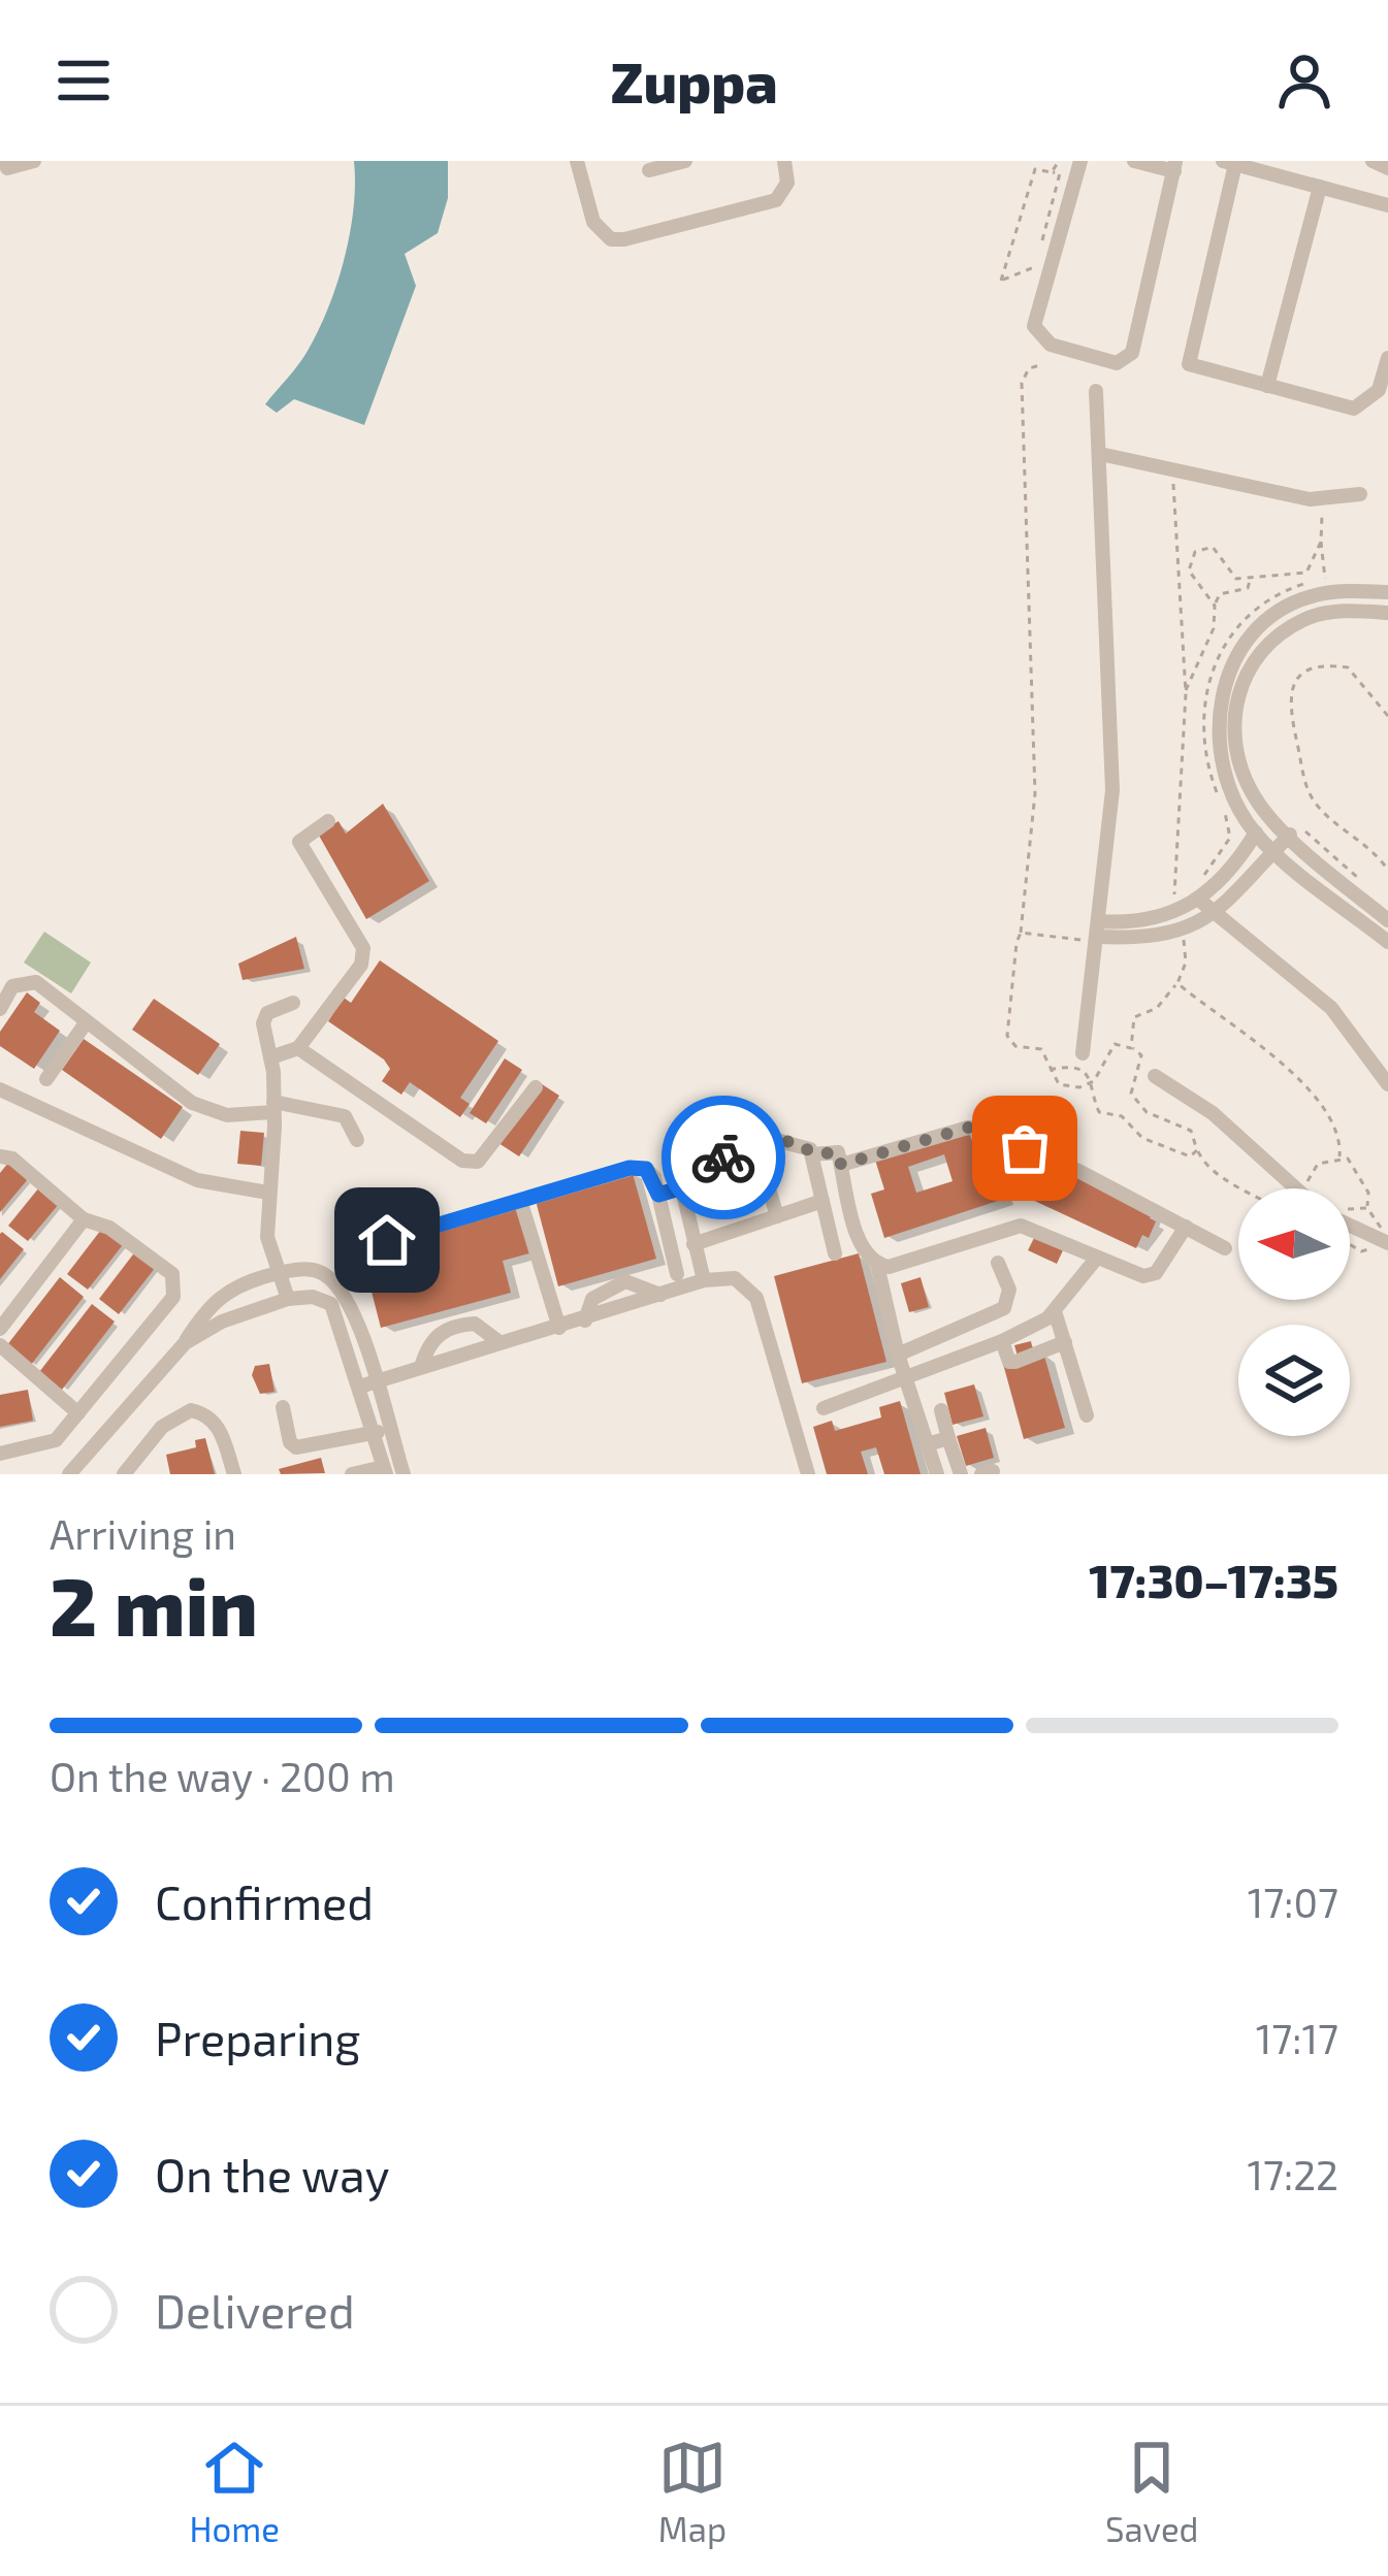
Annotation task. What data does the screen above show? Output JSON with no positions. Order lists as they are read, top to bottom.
{
  "north": "left",
  "page": {
    "header": "Zuppa",
    "heading": ["2 min", "Arriving in", "17:30–17:35"],
    "bar": "On the way · 200 m",
    "list": [
      ["Confirmed", "17:07"],
      ["Preparing", "17:17"],
      ["On the way", "17:22"],
      "Delivered"
    ],
    "tabs": ["Home", "Map", "Saved"]
  }
}
